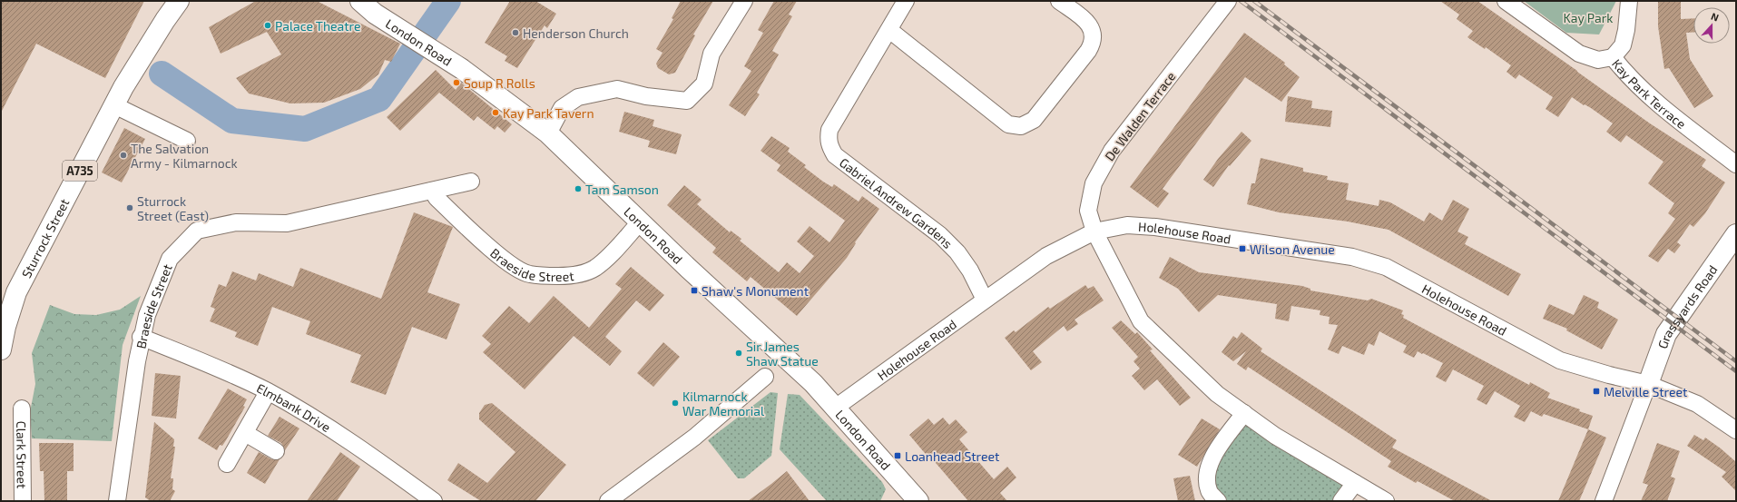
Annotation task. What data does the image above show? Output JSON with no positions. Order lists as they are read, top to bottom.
{
  "streets": {
    "main road": [
      "London Road",
      "A735",
      "Sturrock Street",
      "Grassyards Road"
    ],
    "street": [
      "Kay Park Terrace",
      "De Walden Terrace",
      "Gabriel Andrew Gardens",
      "Holehouse Road",
      "Braeside Street",
      "Elmbank Drive",
      "Clark Street"
    ]
  },
  "crossings": [
    ["London Road", "Holehouse Road"],
    ["London Road", "Braeside Street"],
    ["De Walden Terrace", "Holehouse Road"],
    ["Gabriel Andrew Gardens", "Holehouse Road"],
    ["Holehouse Road", "Grassyards Road"],
    ["Braeside Street", "Elmbank Drive"]
  ],
  "parks": ["Kay Park"],
  "places": {
    "other": [
      "Palace Theatre",
      "Henderson Church",
      "Soup R Rolls",
      "Kay Park Tavern",
      "The Salvation Army - Kilmarnock",
      "Tam Samson",
      "Sturrock Street (East)",
      "Sir James Shaw Statue",
      "Kilmarnock War Memorial"
    ],
    "transit": [
      "Wilson Avenue",
      "Shaw's Monument",
      "Melville Street",
      "Loanhead Street"
    ]
  },
  "north": "top"
}
